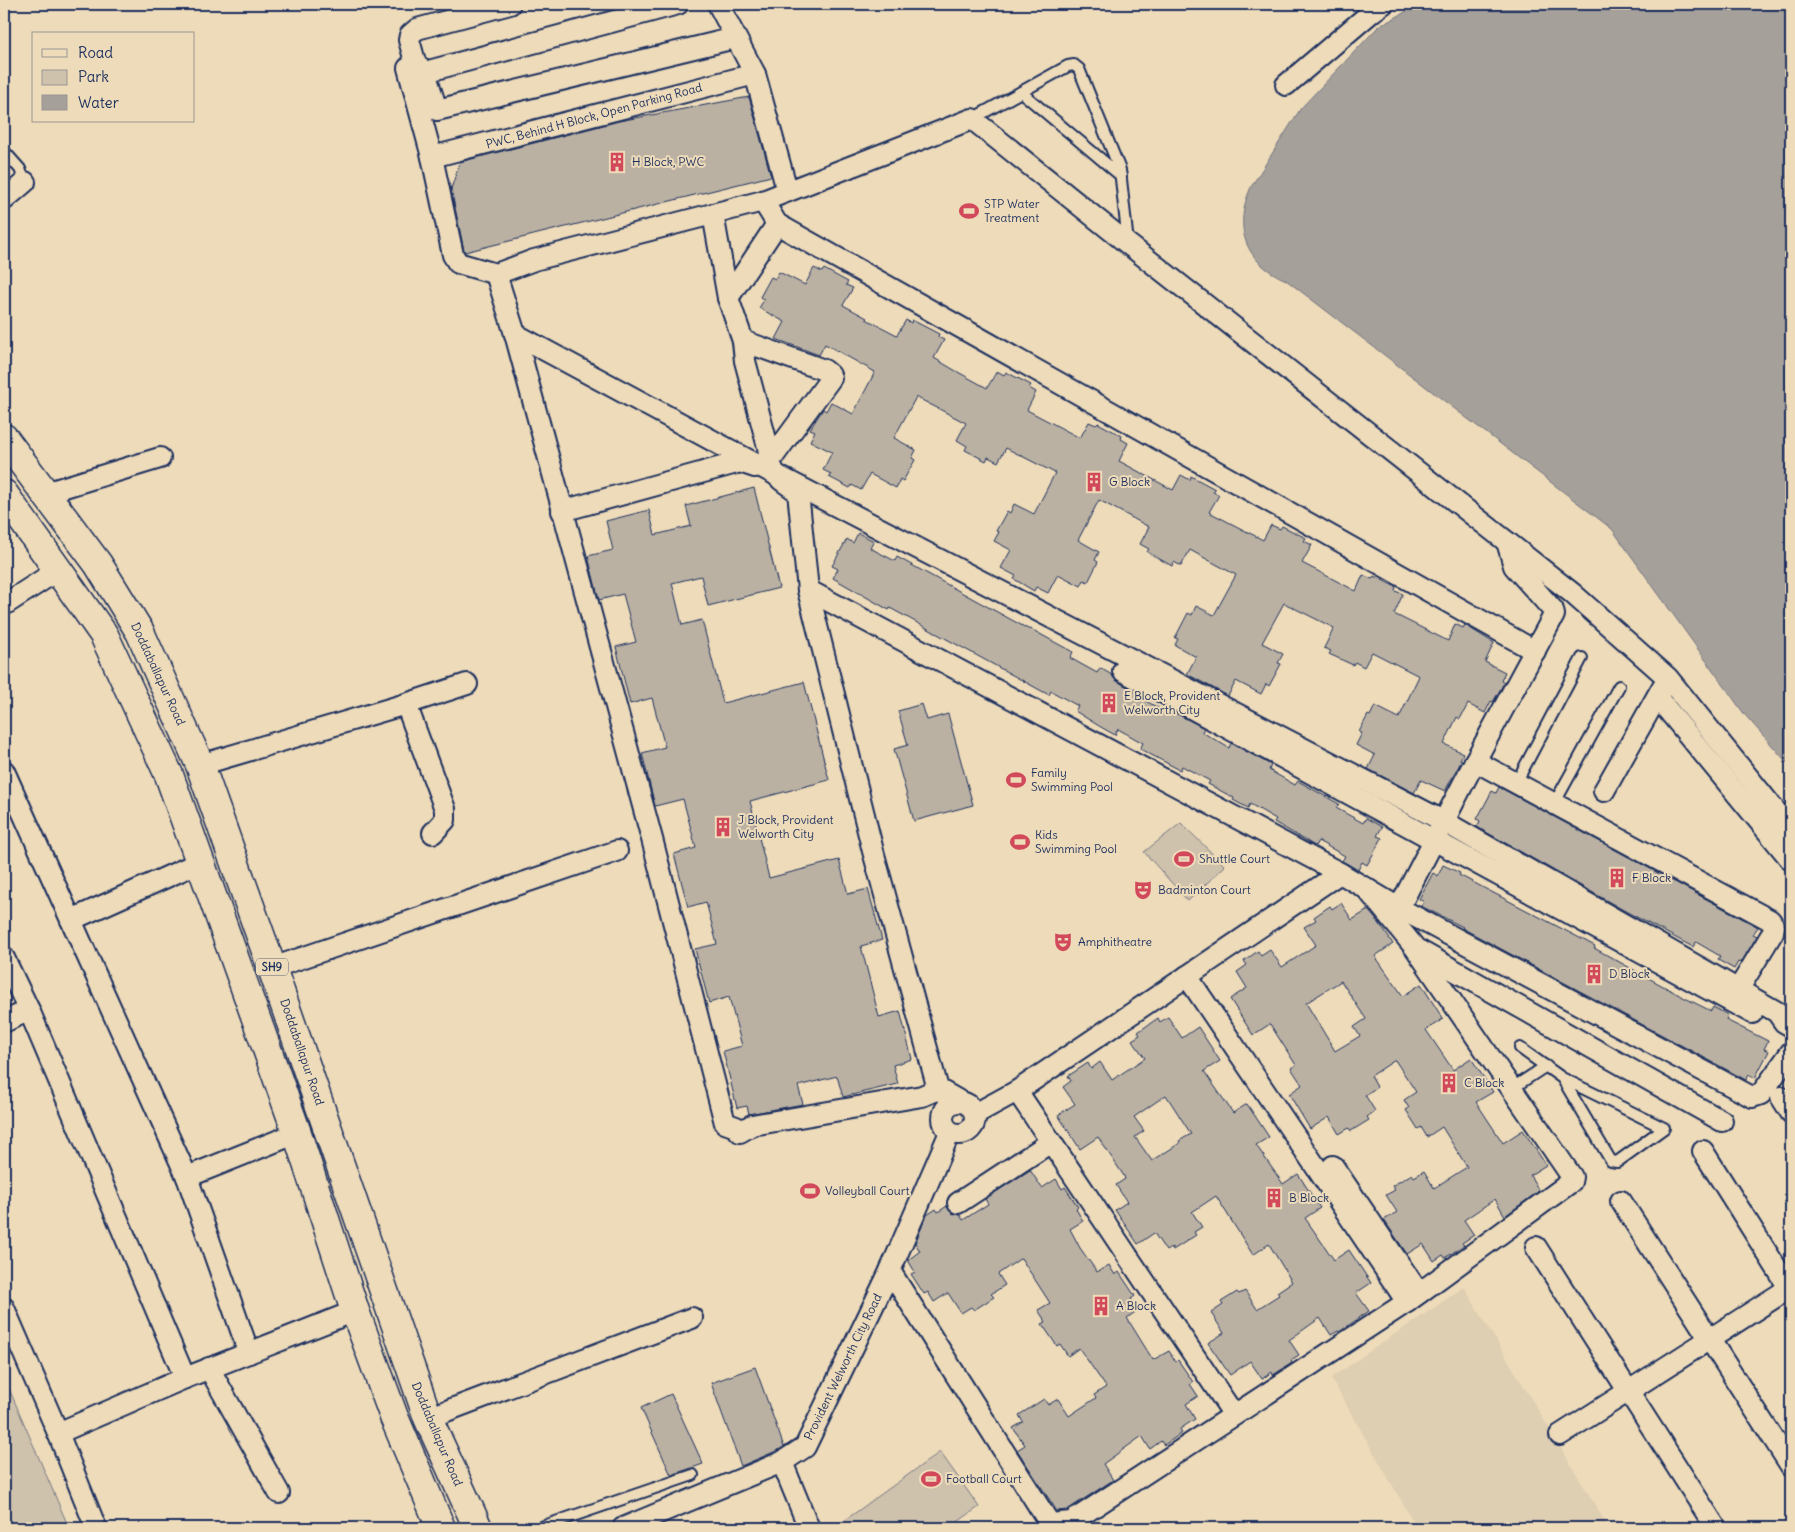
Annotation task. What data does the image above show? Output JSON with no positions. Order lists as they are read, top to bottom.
{
  "streets": {
    "main road": ["Doddaballapur Road", "SH9"],
    "street": ["PWC, Behind H Block, Open Parking Road", "Provident Welworth City Road"]
  },
  "places": {
    "building": [
      "H Block, PWC",
      "G Block",
      "E Block, Provident Welworth City",
      "J Block, Provident Welworth City",
      "F Block",
      "D Block",
      "C Block",
      "B Block",
      "A Block"
    ],
    "sports": [
      "STP Water Treatment",
      "Family Swimming Pool",
      "Kids Swimming Pool",
      "Shuttle Court",
      "Volleyball Court",
      "Football Court"
    ],
    "theatre": ["Badminton Court", "Amphitheatre"]
  },
  "legend": ["Road", "Park", "Water"]
}
